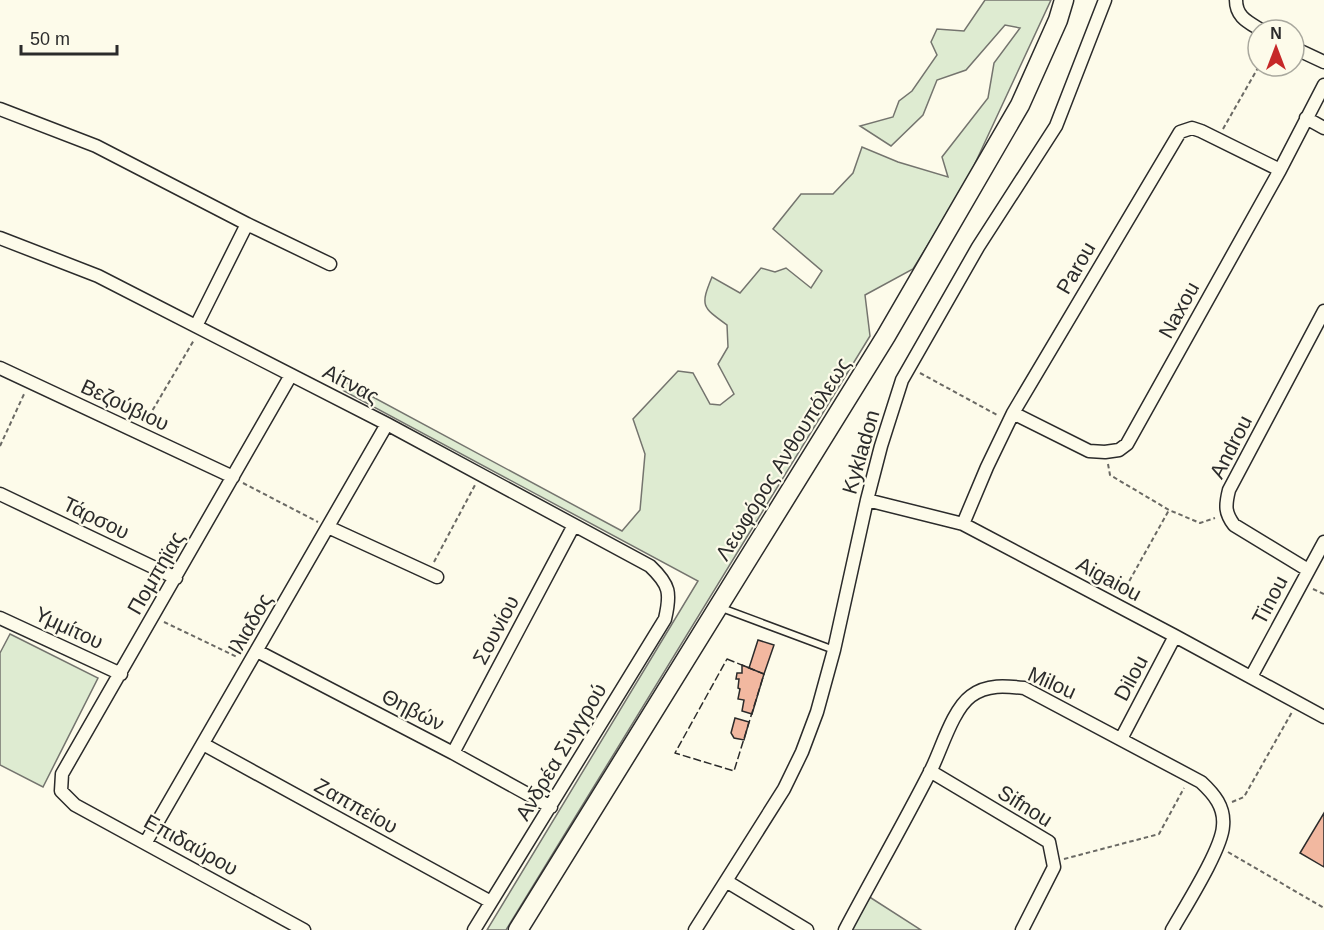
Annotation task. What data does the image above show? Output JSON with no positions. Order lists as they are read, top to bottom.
{
  "streets": {
    "main road": ["Λεωφόρος Ανθουπόλεως"],
    "street": [
      "Parou",
      "Naxou",
      "Αίτνας",
      "Βεζούβιου",
      "Androu",
      "Kykladon",
      "Τάρσου",
      "Πομπηϊας",
      "Aigaiou",
      "Tinou",
      "Ιλιαδος",
      "Υμμίτου",
      "Σουνίου",
      "Dilou",
      "Milou",
      "Θηβών",
      "Ανδρέα Συγγρού",
      "Ζαππείου",
      "Sifnou",
      "Επιδαύρου"
    ]
  },
  "crossings": [
    ["Parou", "Naxou"],
    ["Parou", "Aigaiou"],
    ["Αίτνας", "Πομπηϊας"],
    ["Αίτνας", "Ιλιαδος"],
    ["Αίτνας", "Σουνίου"],
    ["Αίτνας", "Ανδρέα Συγγρού"],
    ["Βεζούβιου", "Πομπηϊας"],
    ["Kykladon", "Aigaiou"],
    ["Τάρσου", "Πομπηϊας"],
    ["Πομπηϊας", "Υμμίτου"],
    ["Πομπηϊας", "Επιδαύρου"],
    ["Aigaiou", "Tinou"],
    ["Aigaiou", "Dilou"],
    ["Ιλιαδος", "Θηβών"],
    ["Ιλιαδος", "Ζαππείου"],
    ["Ιλιαδος", "Επιδαύρου"],
    ["Σουνίου", "Θηβών"],
    ["Dilou", "Milou"],
    ["Milou", "Sifnou"],
    ["Θηβών", "Ανδρέα Συγγρού"],
    ["Ανδρέα Συγγρού", "Ζαππείου"]
  ],
  "scale_bar": "50 m",
  "north": "top"
}
